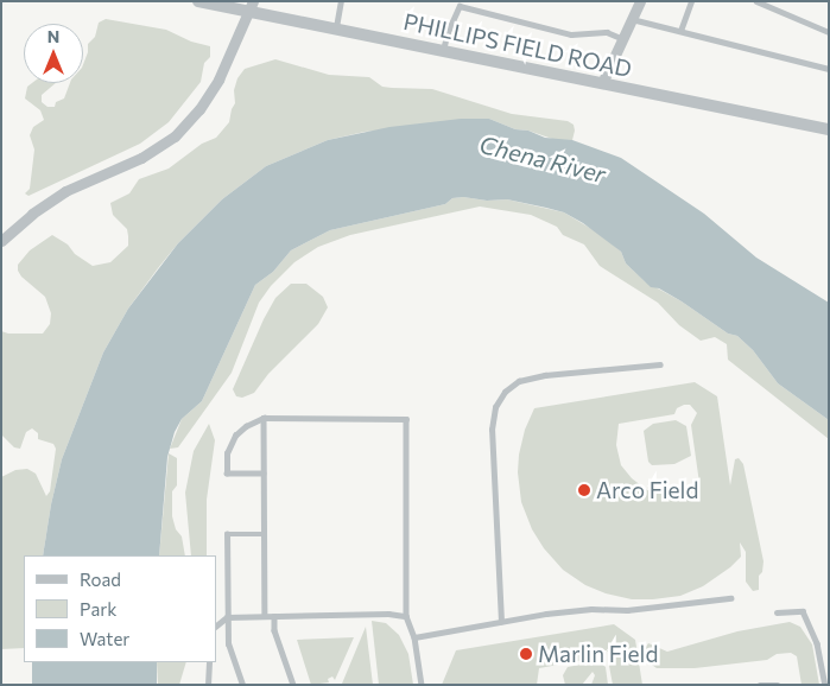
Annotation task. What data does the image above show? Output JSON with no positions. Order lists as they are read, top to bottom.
{
  "streets": {
    "street": ["PHILLIPS FIELD ROAD"]
  },
  "water": ["Chena River"],
  "places": ["Arco Field", "Marlin Field"],
  "legend": ["Road", "Park", "Water"],
  "north": "top"
}
